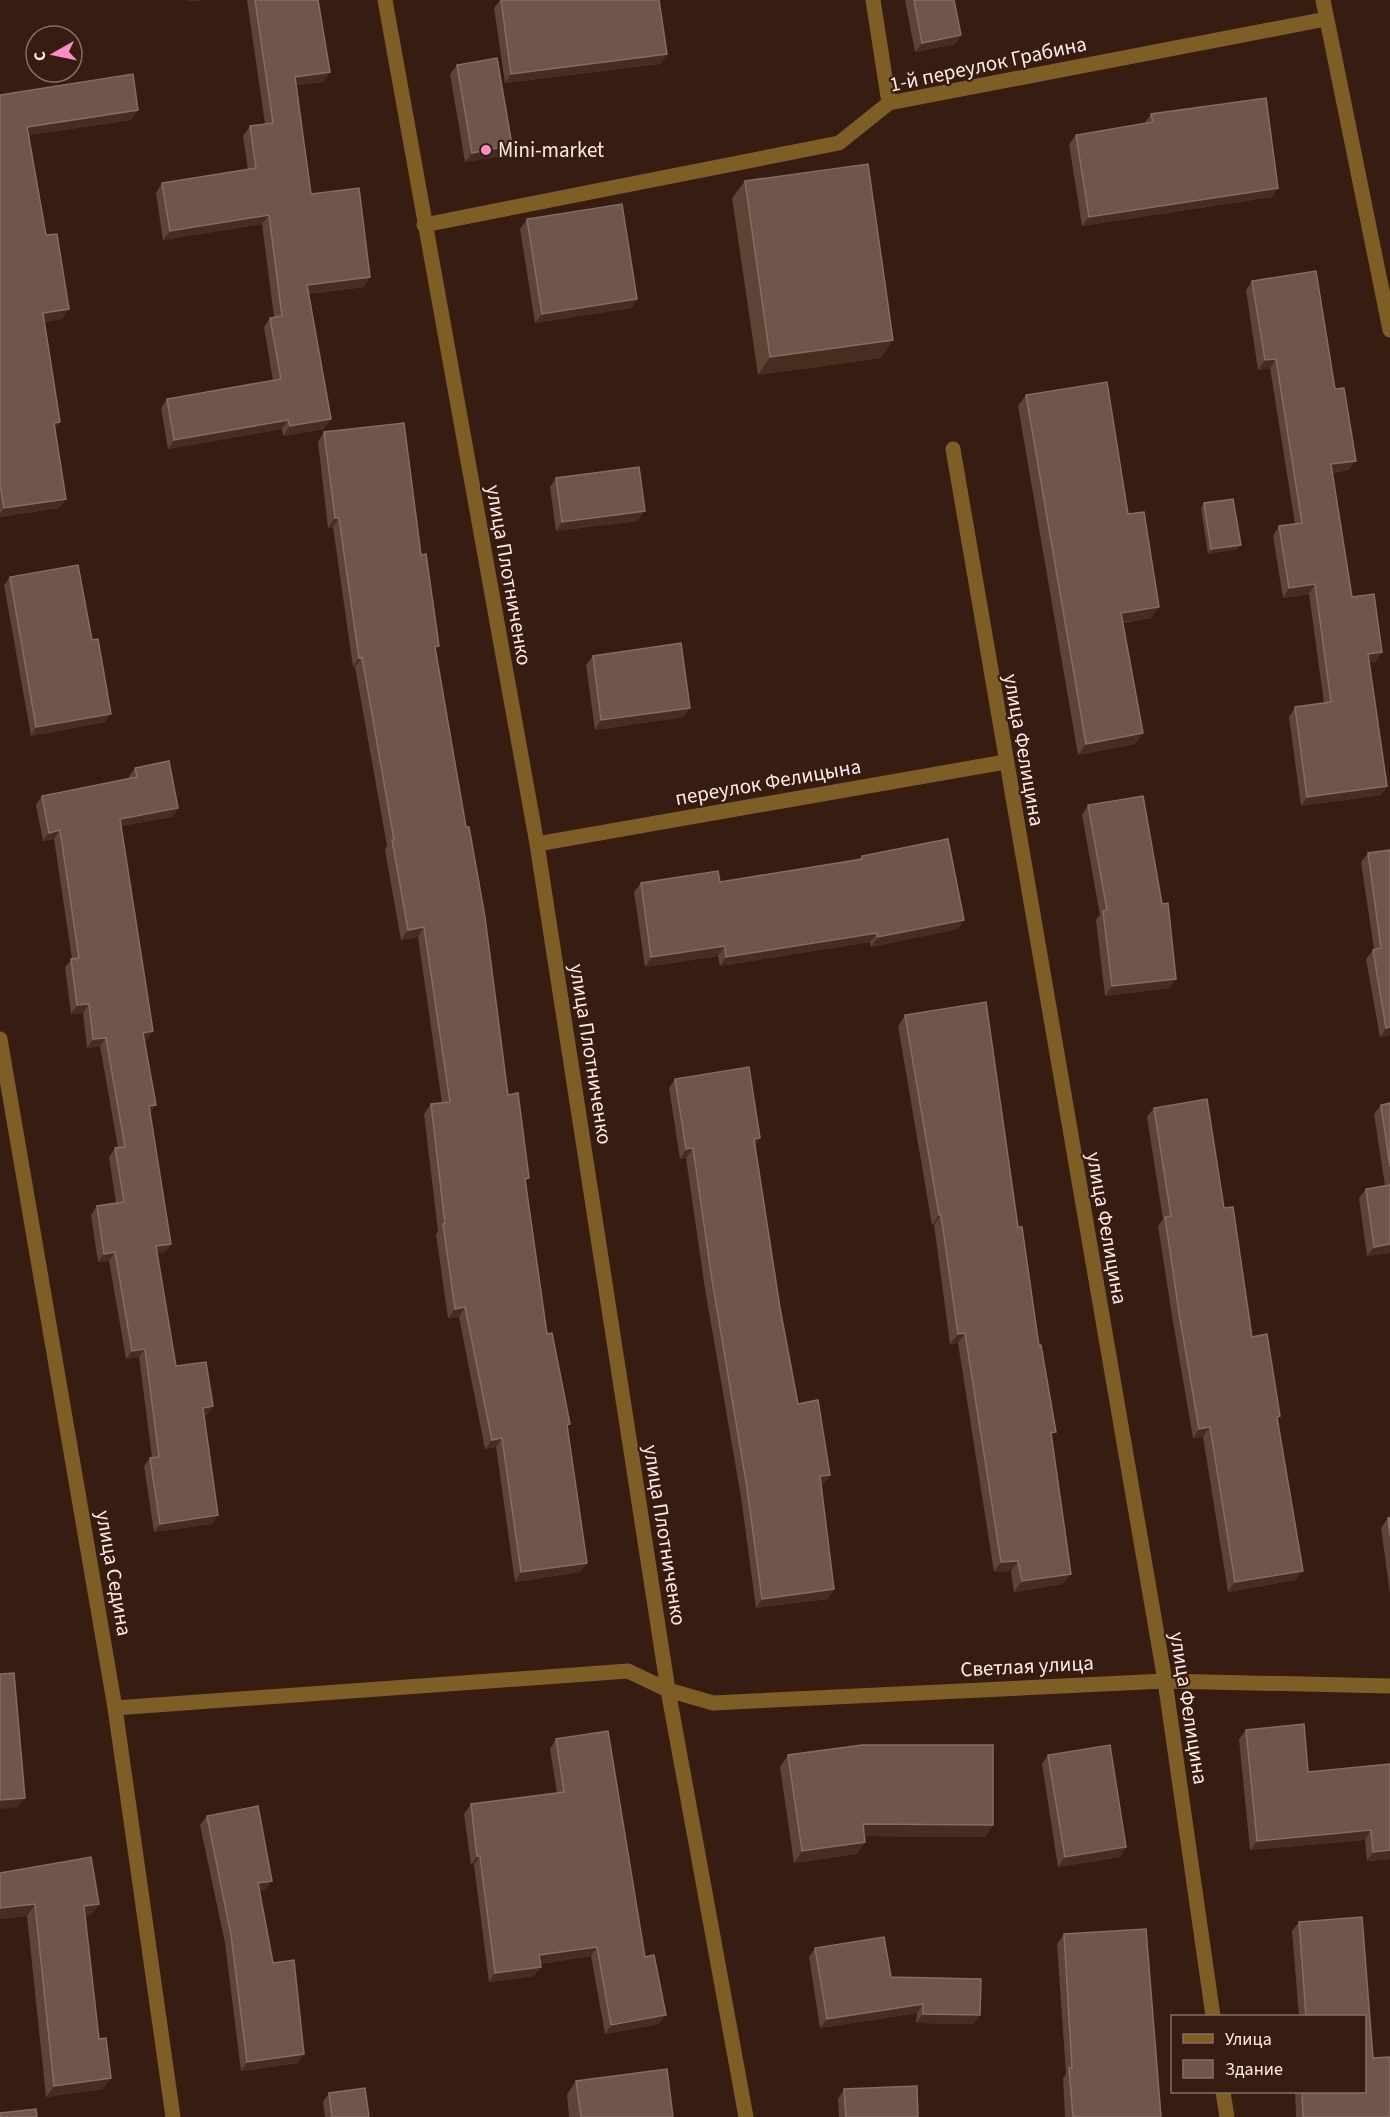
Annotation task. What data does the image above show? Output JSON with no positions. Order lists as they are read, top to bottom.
{
  "streets": {
    "street": [
      "1-й переулок Грабина",
      "улица Плотниченко",
      "улица Фелицина",
      "переулок Фелицына",
      "улица Седина",
      "Светлая улица"
    ]
  },
  "crossings": [
    ["1-й переулок Грабина", "улица Плотниченко"],
    ["улица Плотниченко", "переулок Фелицына"],
    ["улица Плотниченко", "Светлая улица"],
    ["улица Фелицина", "переулок Фелицына"],
    ["улица Фелицина", "Светлая улица"],
    ["улица Седина", "Светлая улица"]
  ],
  "places": ["Mini-market"],
  "legend": ["Улица", "Здание"],
  "north": "left"
}
